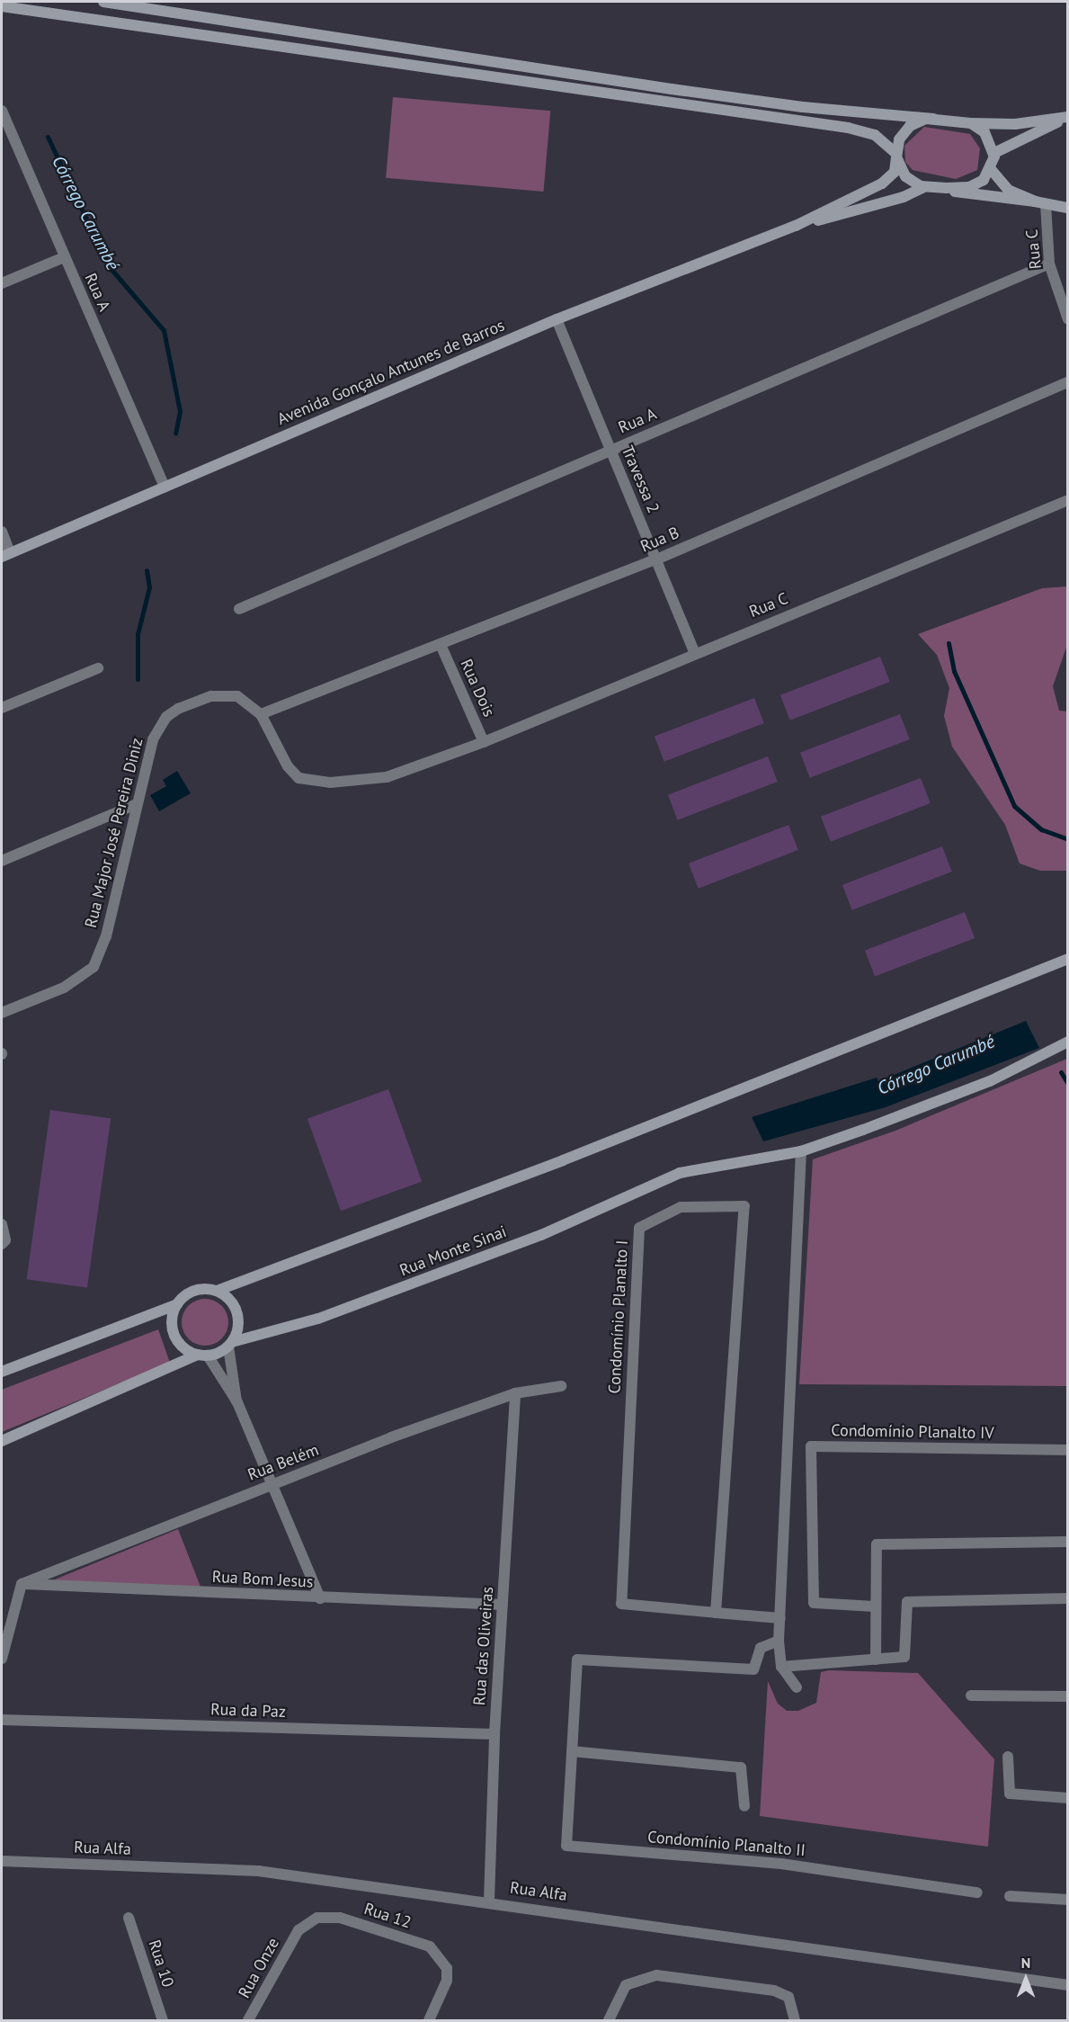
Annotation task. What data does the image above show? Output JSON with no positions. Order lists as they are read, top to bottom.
{
  "streets": {
    "main road": ["Avenida Gonçalo Antunes de Barros", "Rua Monte Sinai"],
    "street": [
      "Rua C",
      "Rua A",
      "Travessa 2",
      "Rua B",
      "Rua Dois",
      "Rua Major José Pereira Diniz",
      "Condomínio Planalto I",
      "Condomínio Planalto IV",
      "Rua Belém",
      "Rua Bom Jesus",
      "Rua das Oliveiras",
      "Rua da Paz",
      "Condomínio Planalto II",
      "Rua Alfa",
      "Rua 12",
      "Rua 10",
      "Rua Onze"
    ]
  },
  "crossings": [
    ["Rua C", "Rua A"],
    ["Rua C", "Travessa 2"],
    ["Rua C", "Rua Dois"],
    ["Rua C", "Rua Major José Pereira Diniz"],
    ["Rua A", "Avenida Gonçalo Antunes de Barros"],
    ["Rua A", "Travessa 2"],
    ["Avenida Gonçalo Antunes de Barros", "Travessa 2"],
    ["Travessa 2", "Rua B"],
    ["Rua B", "Rua Dois"],
    ["Rua B", "Rua Major José Pereira Diniz"],
    ["Rua Dois", "Rua Major José Pereira Diniz"],
    ["Rua Belém", "Rua Bom Jesus"],
    ["Rua Belém", "Rua das Oliveiras"],
    ["Rua Bom Jesus", "Rua das Oliveiras"],
    ["Rua das Oliveiras", "Rua da Paz"],
    ["Rua das Oliveiras", "Rua Alfa"],
    ["Rua 12", "Rua Onze"]
  ],
  "water": ["Córrego Carumbé"],
  "north": "top"
}
